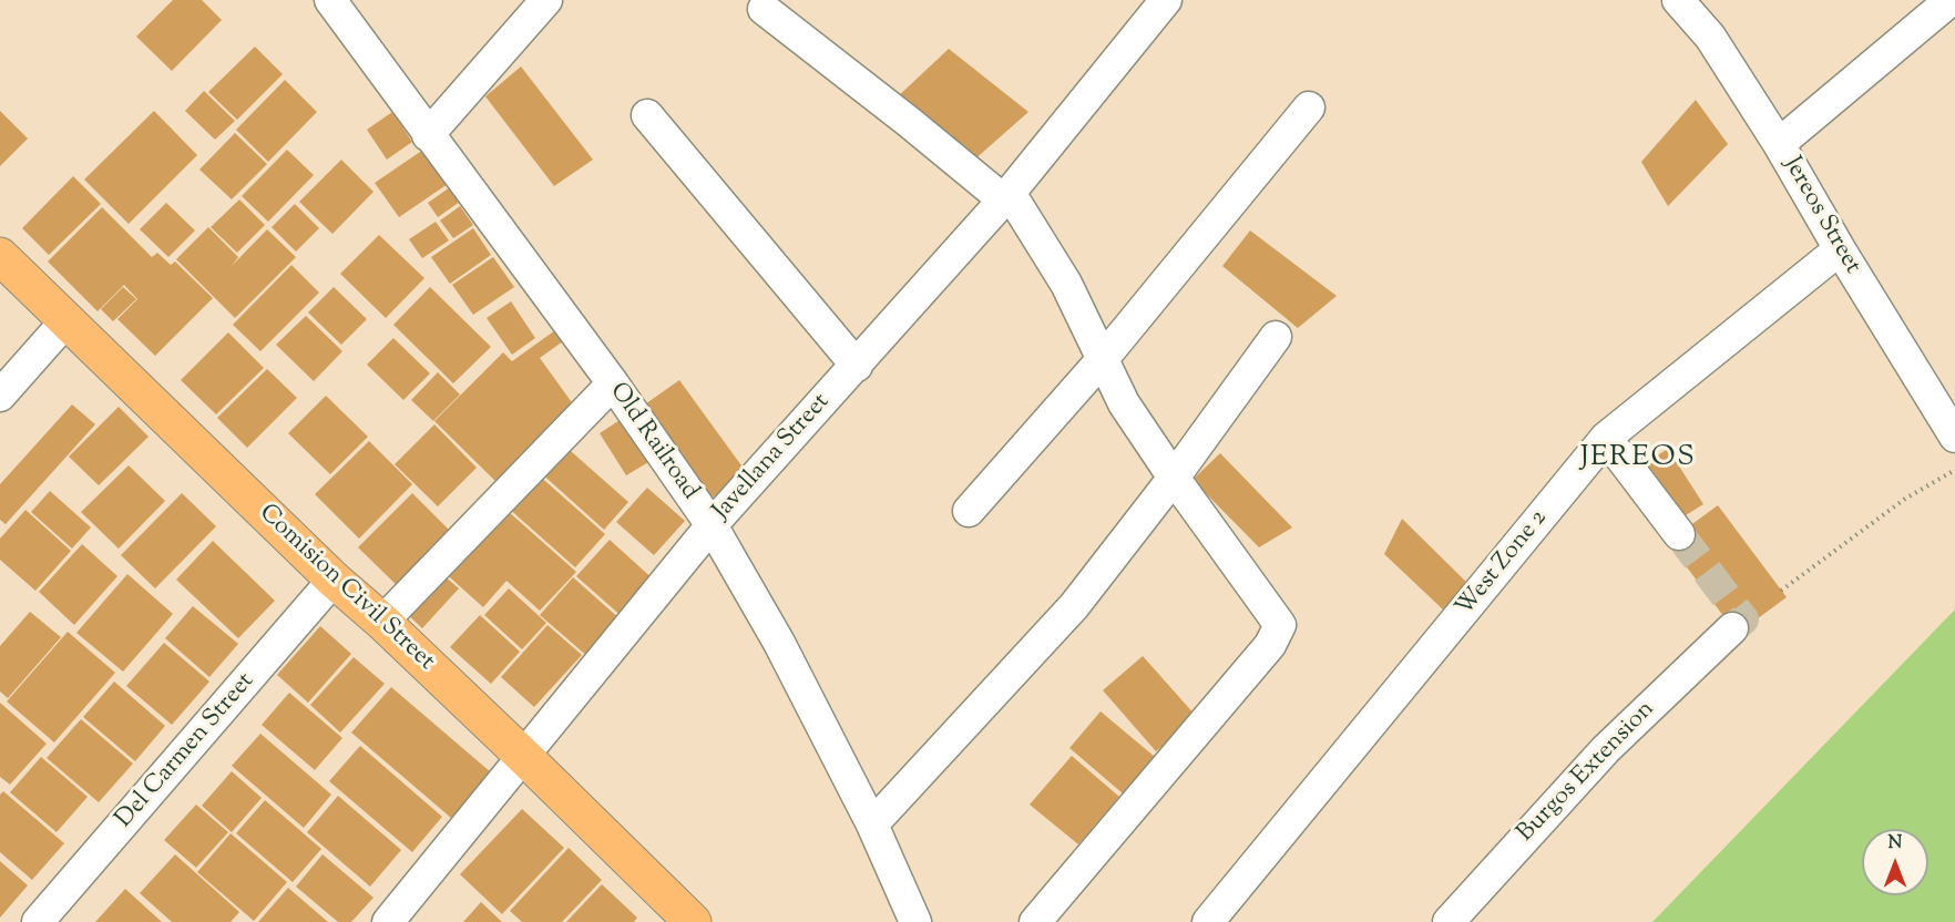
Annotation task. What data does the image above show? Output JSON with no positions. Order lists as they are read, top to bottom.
{
  "streets": {
    "main road": ["Comision Civil Street"],
    "street": [
      "Jereos Street",
      "Old Railroad",
      "Javellana Street",
      "West Zone 2",
      "Del Carmen Street",
      "Burgos Extension"
    ]
  },
  "crossings": [
    ["Jereos Street", "West Zone 2"],
    ["Old Railroad", "Javellana Street"],
    ["Javellana Street", "Comision Civil Street"],
    ["Comision Civil Street", "Del Carmen Street"]
  ],
  "districts": ["JEREOS"],
  "north": "top"
}
